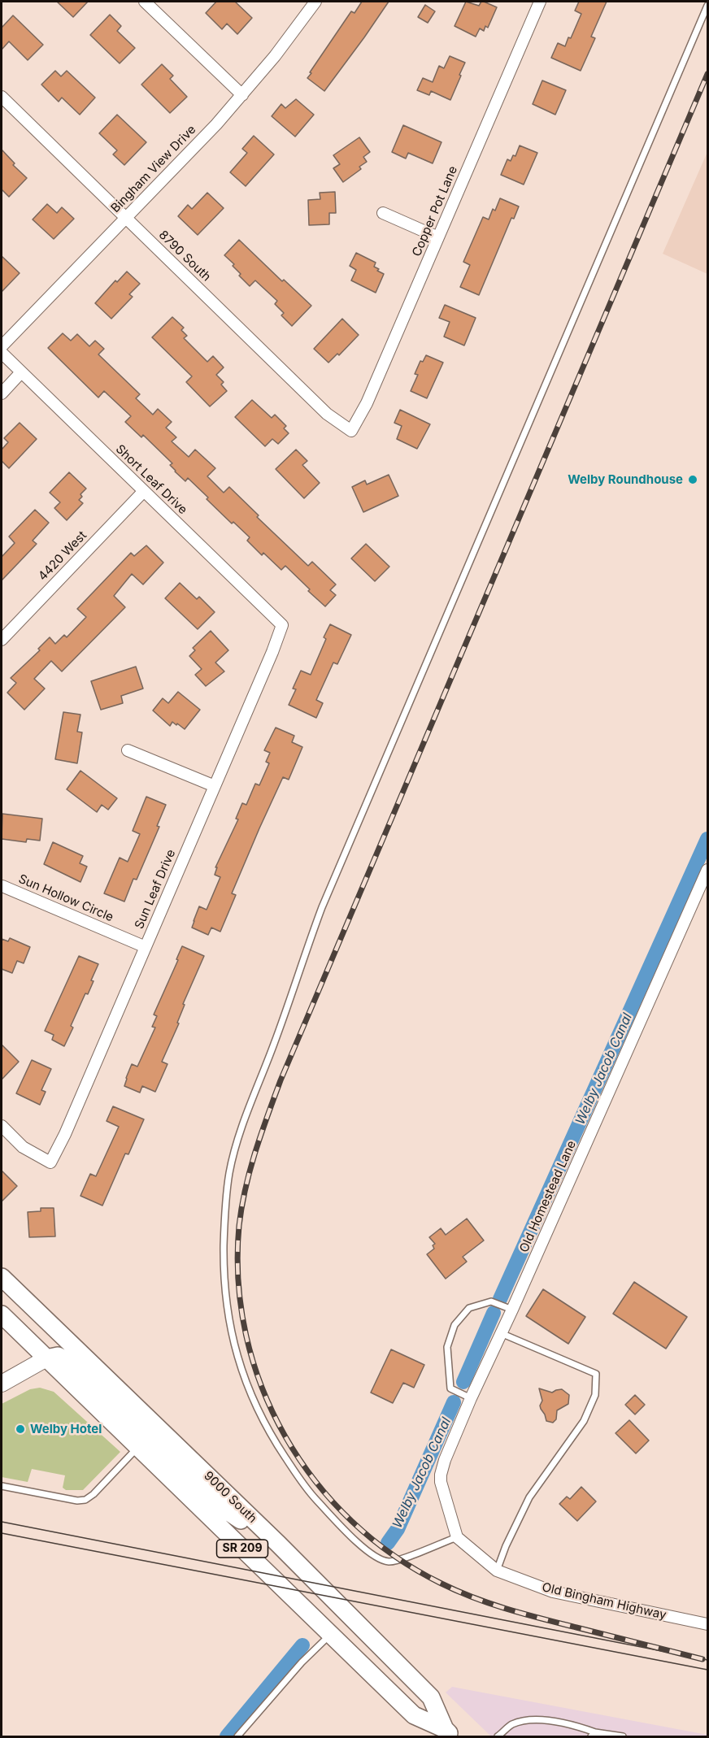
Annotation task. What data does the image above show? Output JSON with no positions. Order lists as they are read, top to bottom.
{
  "streets": {
    "main road": ["9000 South", "SR 209"],
    "street": [
      "Bingham View Drive",
      "Copper Pot Lane",
      "8790 South",
      "Short Leaf Drive",
      "4420 West",
      "Sun Leaf Drive",
      "Sun Hollow Circle",
      "Old Homestead Lane",
      "Old Bingham Highway"
    ]
  },
  "crossings": [
    ["Bingham View Drive", "8790 South"],
    ["Copper Pot Lane", "8790 South"],
    ["Short Leaf Drive", "4420 West"],
    ["Short Leaf Drive", "Sun Leaf Drive"],
    ["Sun Leaf Drive", "Sun Hollow Circle"],
    ["Old Homestead Lane", "Old Bingham Highway"]
  ],
  "water": ["Welby Jacob Canal"],
  "places": ["Welby Roundhouse", "Welby Hotel"]
}
